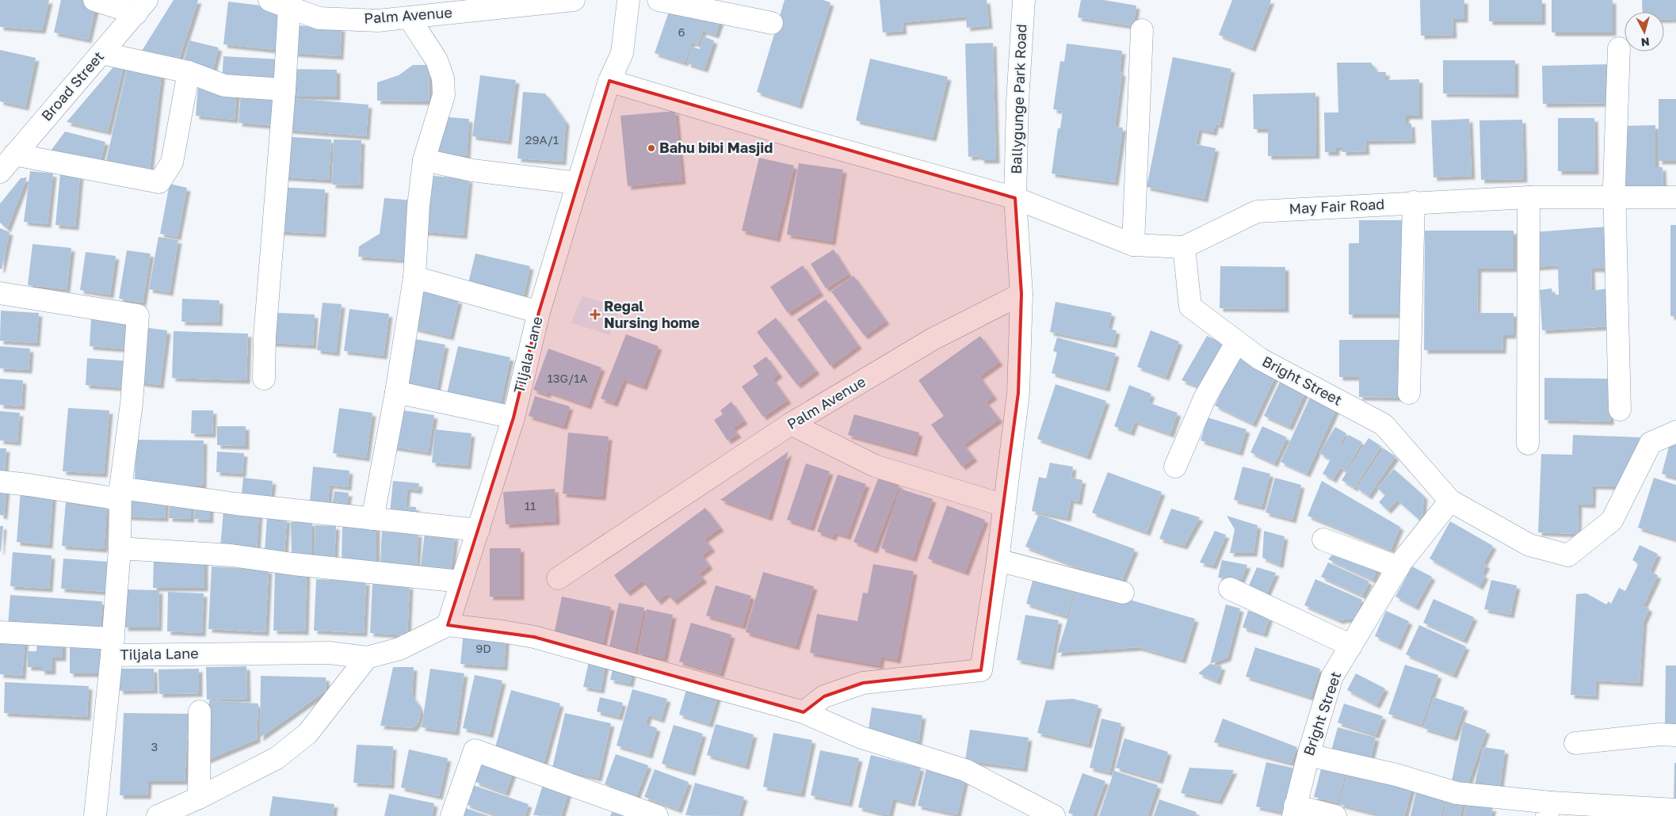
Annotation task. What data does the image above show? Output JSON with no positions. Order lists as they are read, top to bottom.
{
  "streets": {
    "street": [
      "Palm Avenue",
      "Broad Street",
      "Ballygunge Park Road",
      "May Fair Road",
      "Tiljala Lane",
      "Bright Street"
    ]
  },
  "crossings": [
    ["Ballygunge Park Road", "May Fair Road"],
    ["May Fair Road", "Tiljala Lane"],
    ["May Fair Road", "Bright Street"]
  ],
  "places": {
    "other": ["Bahu bibi Masjid"],
    "health": ["Regal Nursing home"]
  },
  "house_numbers": [
    "6",
    "29A/1",
    "13G/1A",
    "11",
    "9D",
    "3"
  ],
  "north": "bottom"
}
